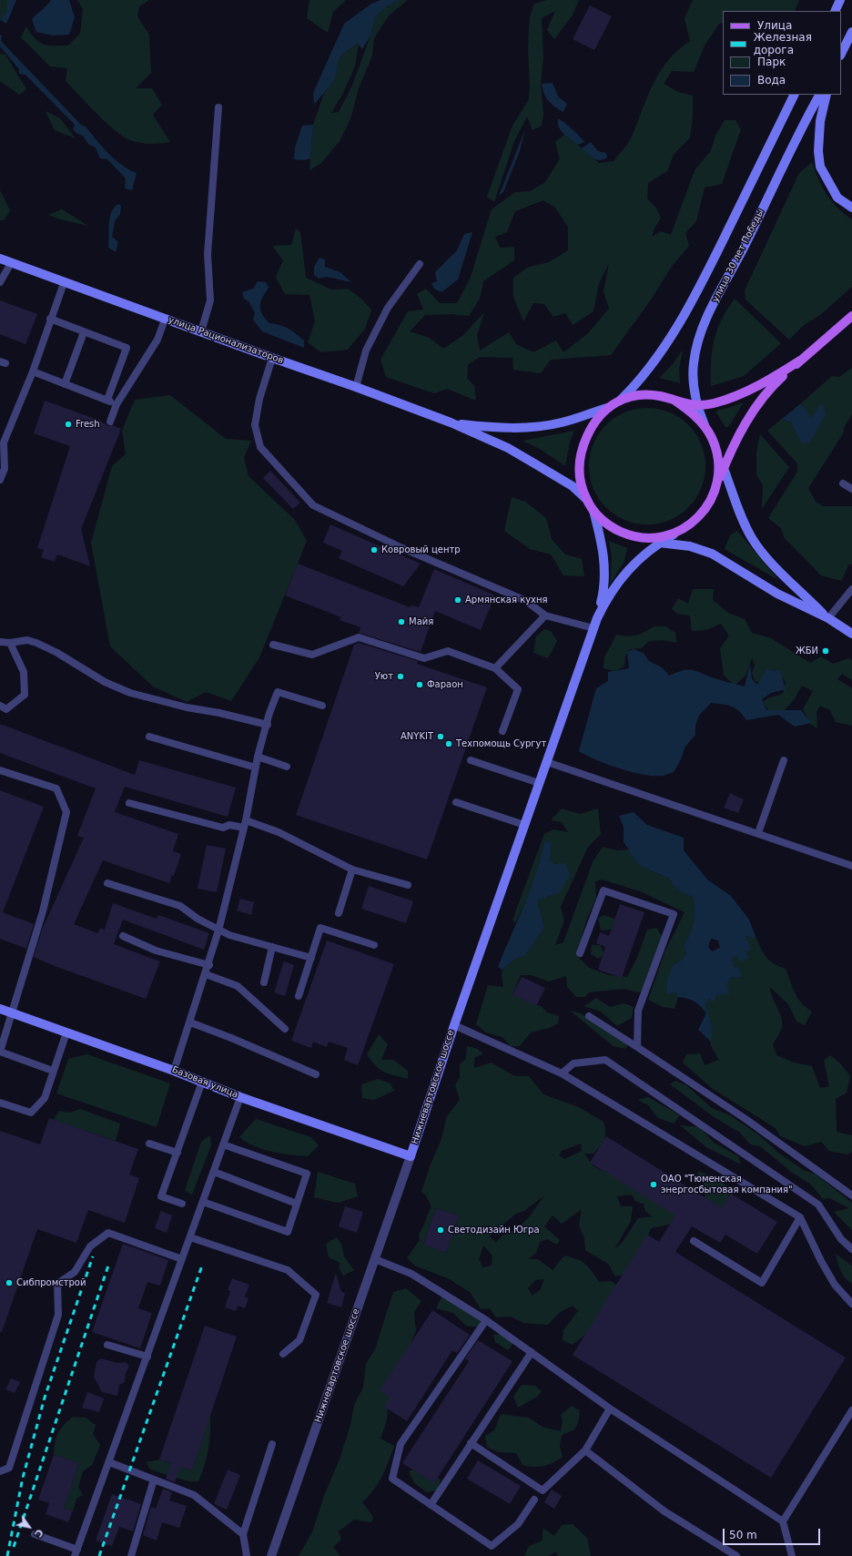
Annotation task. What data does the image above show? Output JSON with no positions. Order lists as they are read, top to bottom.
{
  "streets": {
    "main road": [
      "улица 30 лет Победы",
      "улица Рационализаторов",
      "Базовая улица",
      "Нижневартовское шоссе"
    ]
  },
  "crossings": [
    ["Базовая улица", "Нижневартовское шоссе"]
  ],
  "places": [
    "Fresh",
    "Ковровый центр",
    "Армянская кухня",
    "Майя",
    "ЖБИ",
    "Уют",
    "Фараон",
    "ANYKIT",
    "Техпомощь Сургут",
    "ОАО \"Тюменская энергосбытовая компания\"",
    "Светодизайн Югра",
    "Сибпромстрой"
  ],
  "legend": [
    "Улица",
    "Железная дорога",
    "Парк",
    "Вода"
  ],
  "scale_bar": "50 m",
  "north": "bottom right"
}
